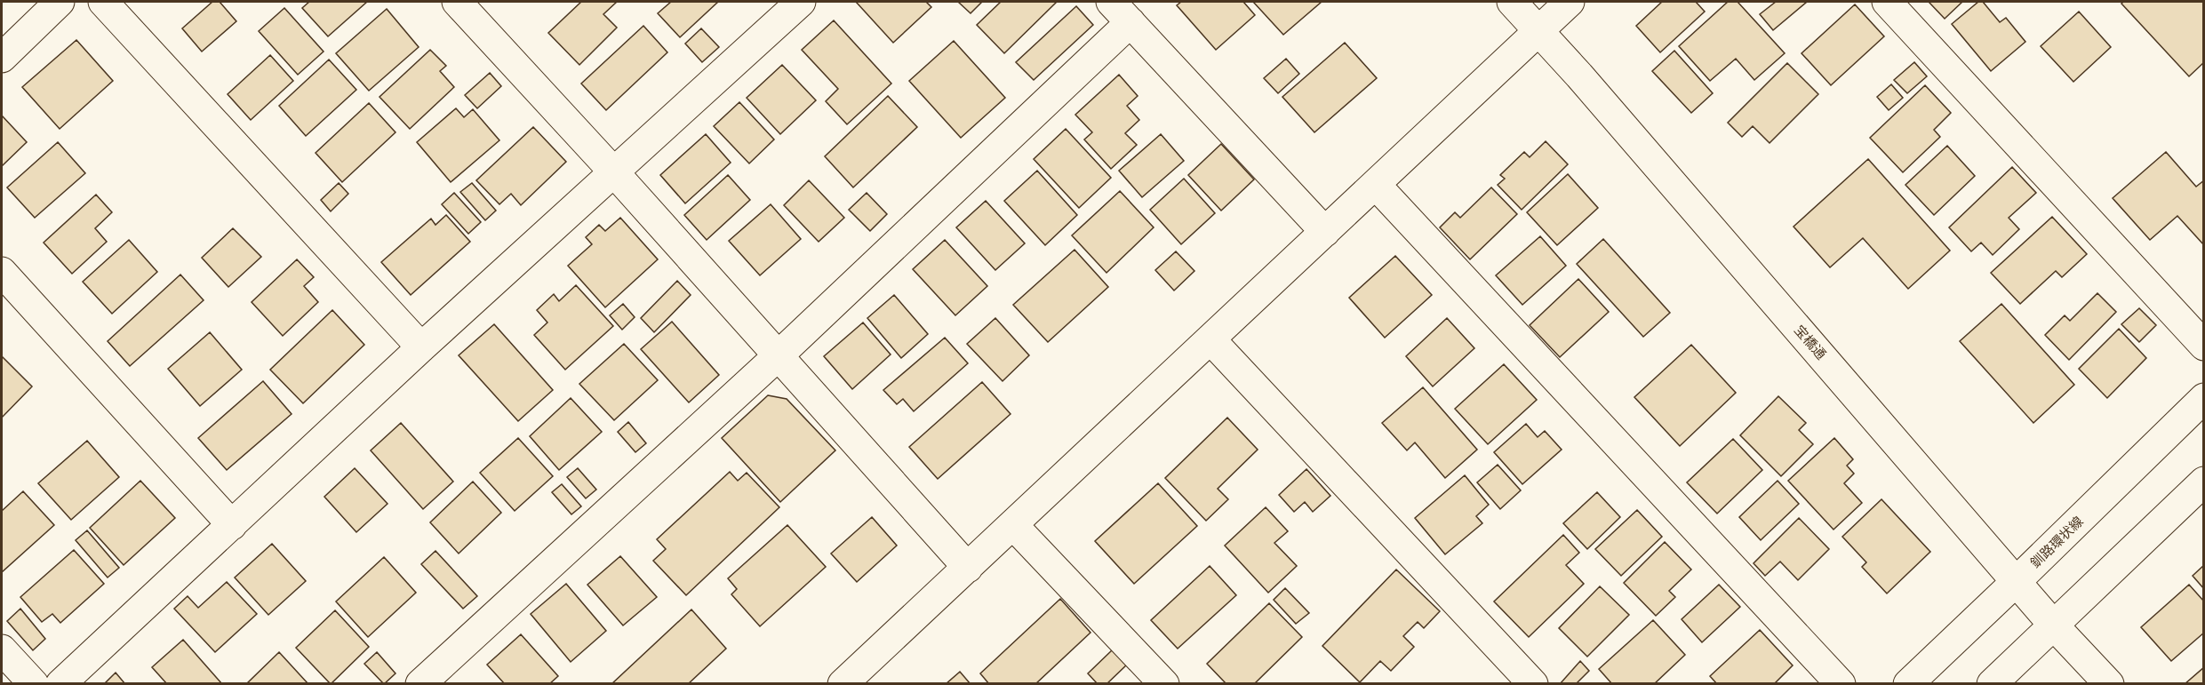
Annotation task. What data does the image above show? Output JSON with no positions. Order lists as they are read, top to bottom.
{
  "streets": {
    "street": ["宝橋通", "釧路環状線"]
  },
  "crossings": [
    ["宝橋通", "釧路環状線"]
  ]
}
